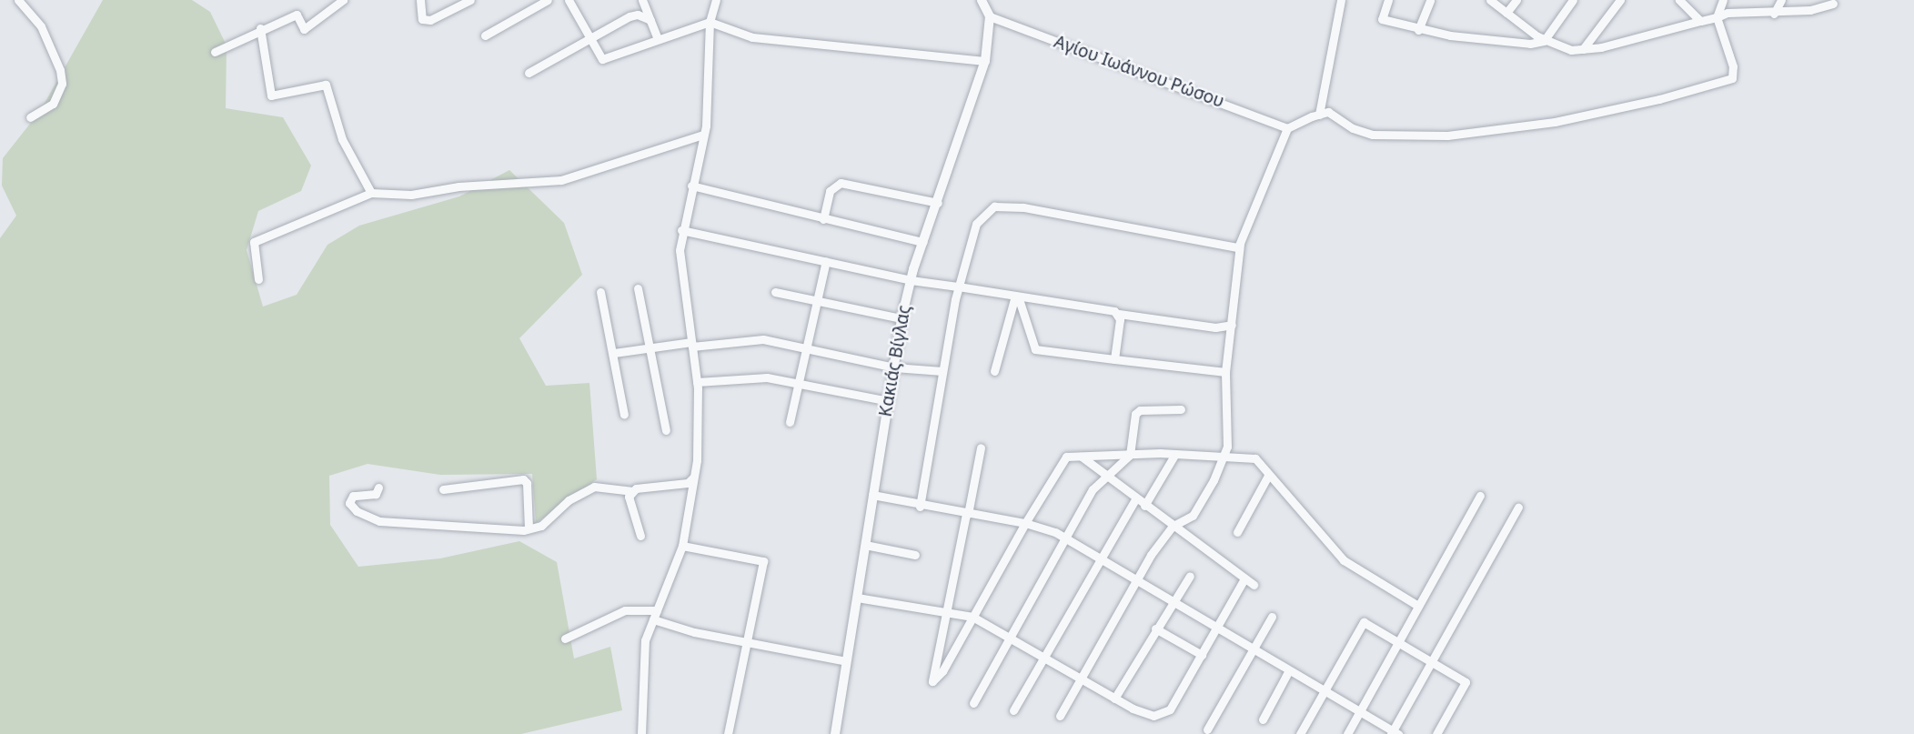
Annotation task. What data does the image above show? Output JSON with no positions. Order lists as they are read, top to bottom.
{
  "streets": {
    "street": ["Αγίου Ιωάννου Ρώσου", "Κακιάς Βίγλας"]
  },
  "crossings": [
    ["Αγίου Ιωάννου Ρώσου", "Κακιάς Βίγλας"]
  ]
}
